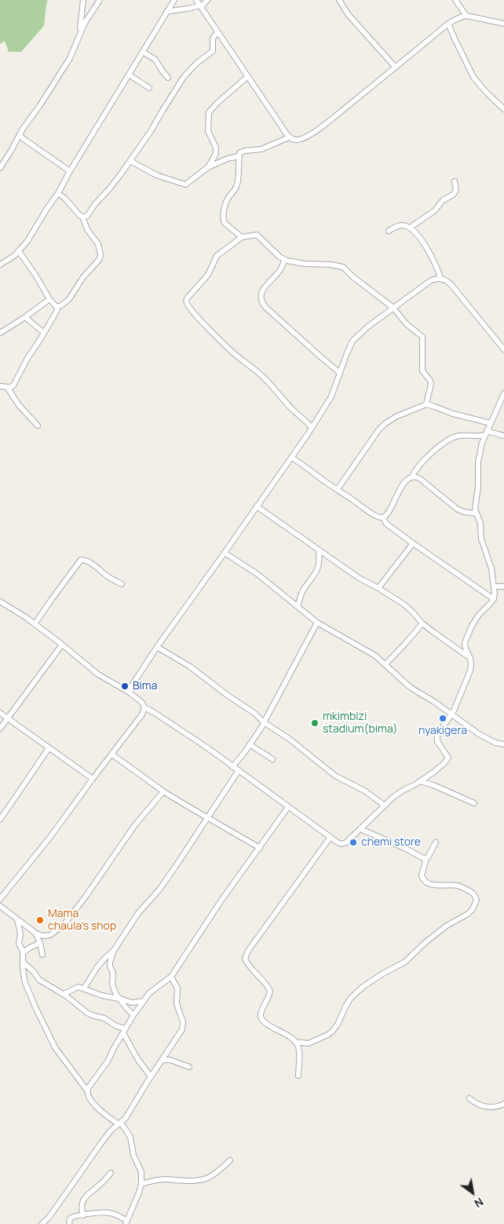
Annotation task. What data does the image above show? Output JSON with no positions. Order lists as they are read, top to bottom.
{
  "places": [
    "Bima",
    "nyakigera",
    "mkimbizi stadium(bima)",
    "chemi store",
    "Mama chaula's shop"
  ],
  "north": "bottom right"
}
